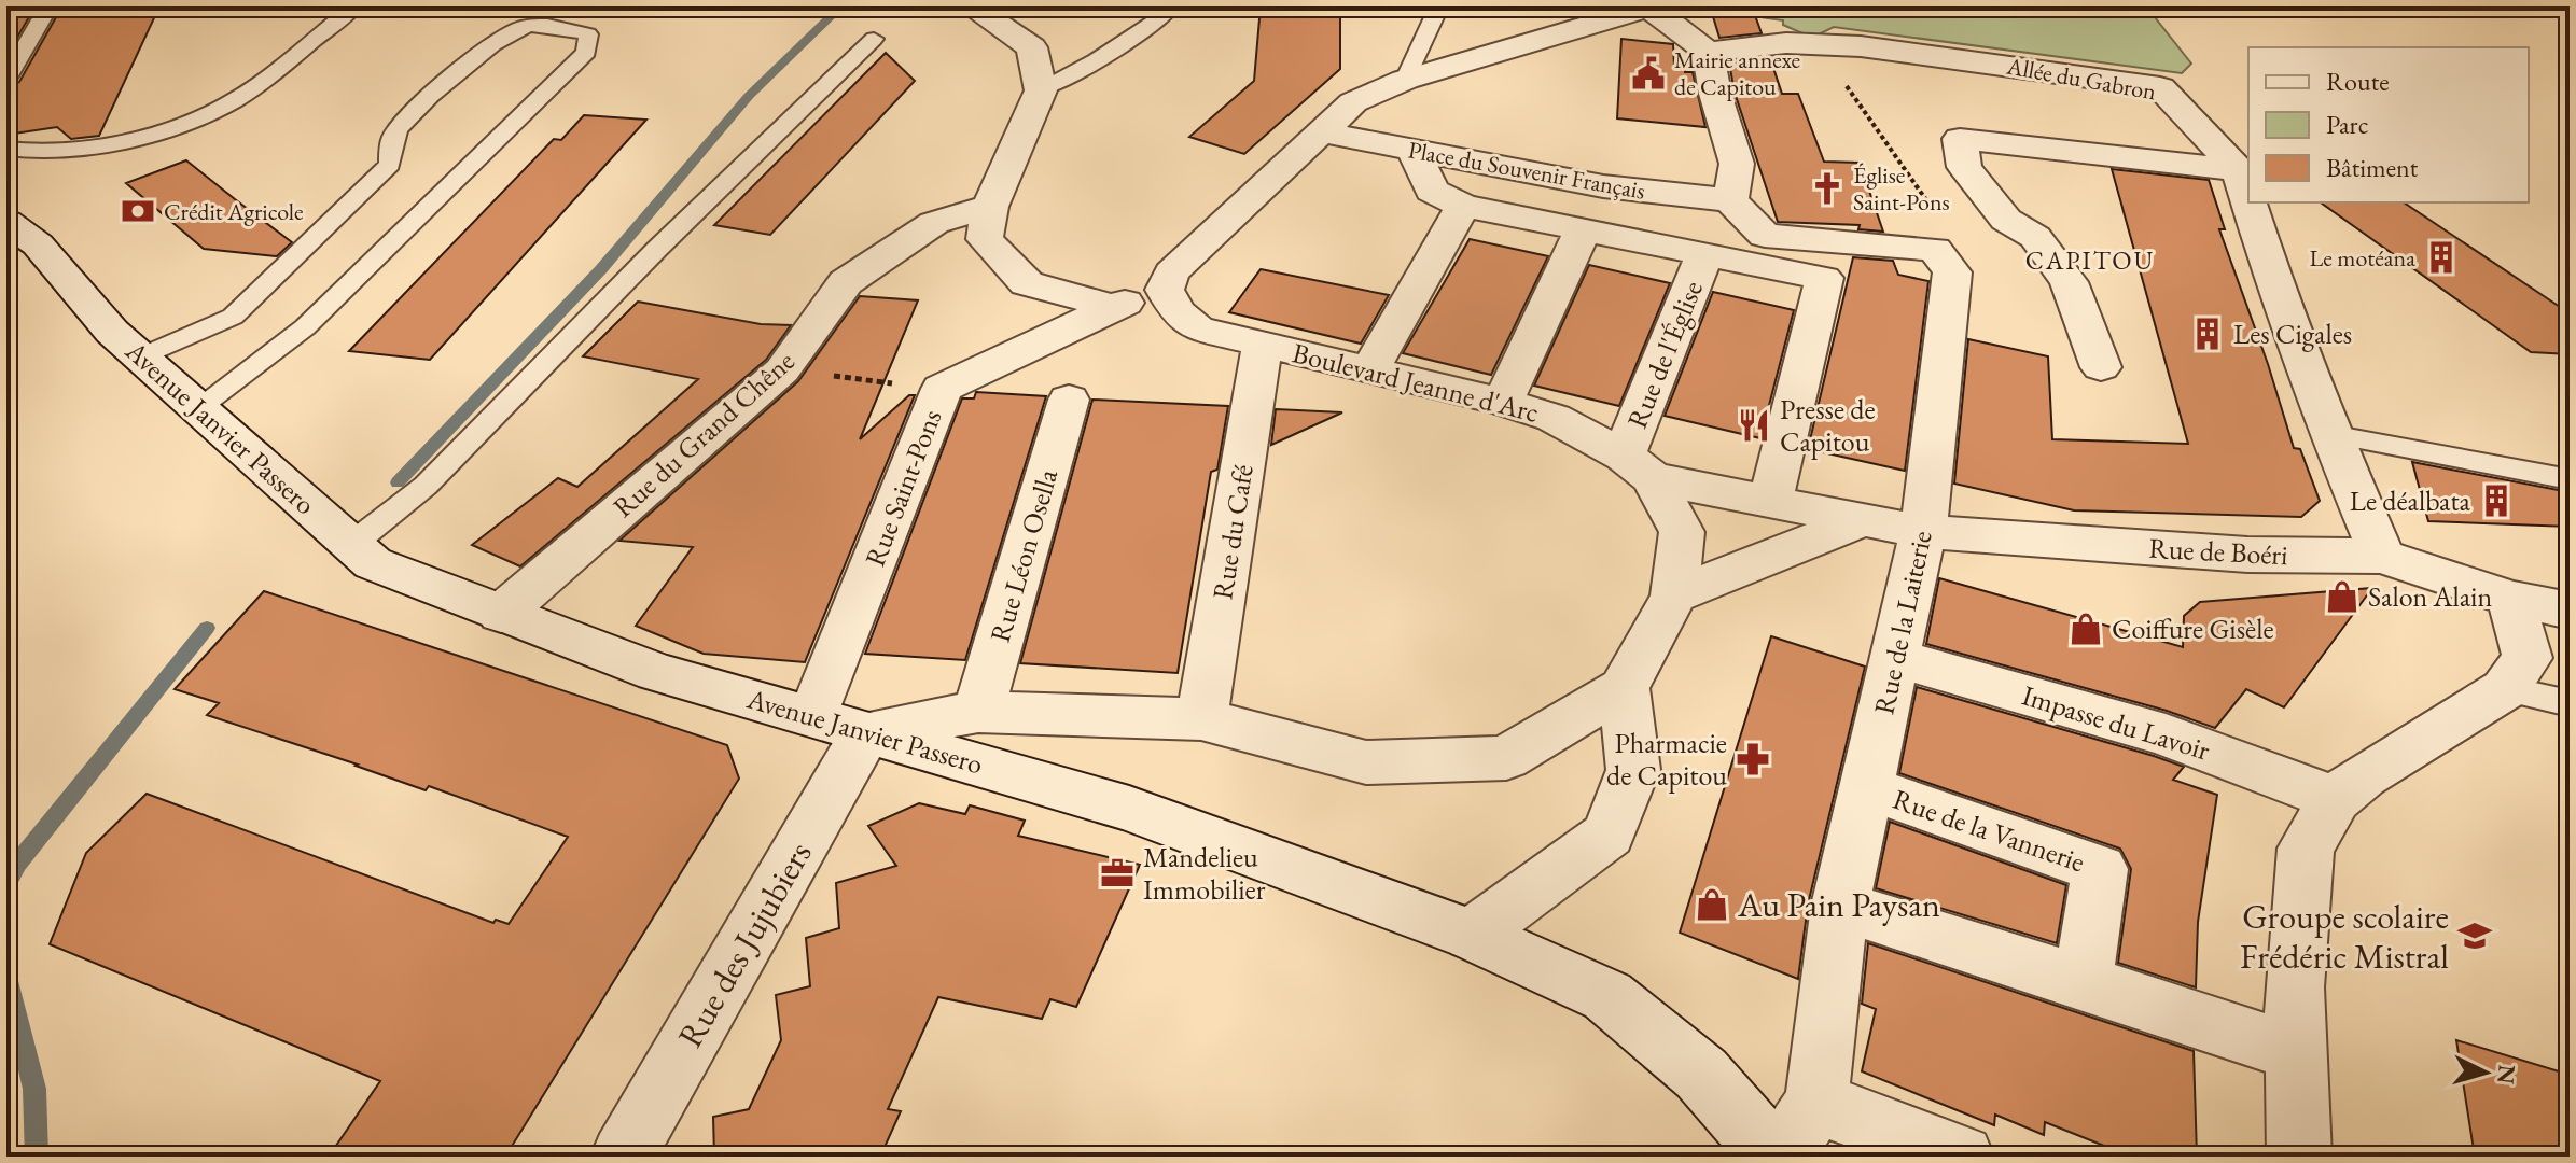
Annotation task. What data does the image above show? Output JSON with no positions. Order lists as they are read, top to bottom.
{
  "streets": {
    "street": [
      "Allée du Gabron",
      "Place du Souvenir Français",
      "Rue de l'Église",
      "Boulevard Jeanne d'Arc",
      "Avenue Janvier Passero",
      "Rue du Grand Chêne",
      "Rue Saint-Pons",
      "Rue du Café",
      "Rue de Boéri",
      "Rue Léon Osella",
      "Rue de la Laiterie",
      "Impasse du Lavoir",
      "Rue de la Vannerie",
      "Rue des Jujubiers"
    ]
  },
  "crossings": [
    ["Allée du Gabron", "Rue de Boéri"],
    ["Rue de l'Église", "Boulevard Jeanne d'Arc"],
    ["Rue de l'Église", "Rue de Boéri"],
    ["Boulevard Jeanne d'Arc", "Rue Saint-Pons"],
    ["Boulevard Jeanne d'Arc", "Rue du Café"],
    ["Boulevard Jeanne d'Arc", "Rue de Boéri"],
    ["Avenue Janvier Passero", "Rue du Grand Chêne"],
    ["Avenue Janvier Passero", "Rue Saint-Pons"],
    ["Avenue Janvier Passero", "Rue de la Laiterie"],
    ["Avenue Janvier Passero", "Rue des Jujubiers"],
    ["Rue Saint-Pons", "Rue des Jujubiers"],
    ["Rue de Boéri", "Rue de la Laiterie"],
    ["Rue de la Laiterie", "Impasse du Lavoir"],
    ["Rue de la Laiterie", "Rue de la Vannerie"]
  ],
  "districts": ["CAPITOU"],
  "places": {
    "public building": ["Mairie annexe de Capitou"],
    "church": ["Église Saint-Pons"],
    "bank": ["Crédit Agricole"],
    "building": ["Le motéana", "Les Cigales", "Le déalbata"],
    "restaurant": ["Presse de Capitou"],
    "shop": ["Salon Alain", "Coiffure Gisèle", "Au Pain Paysan"],
    "pharmacy": ["Pharmacie de Capitou"],
    "office": ["Mandelieu Immobilier"],
    "school or university": ["Groupe scolaire Frédéric Mistral"]
  },
  "legend": ["Route", "Parc", "Bâtiment"],
  "north": "right"
}
